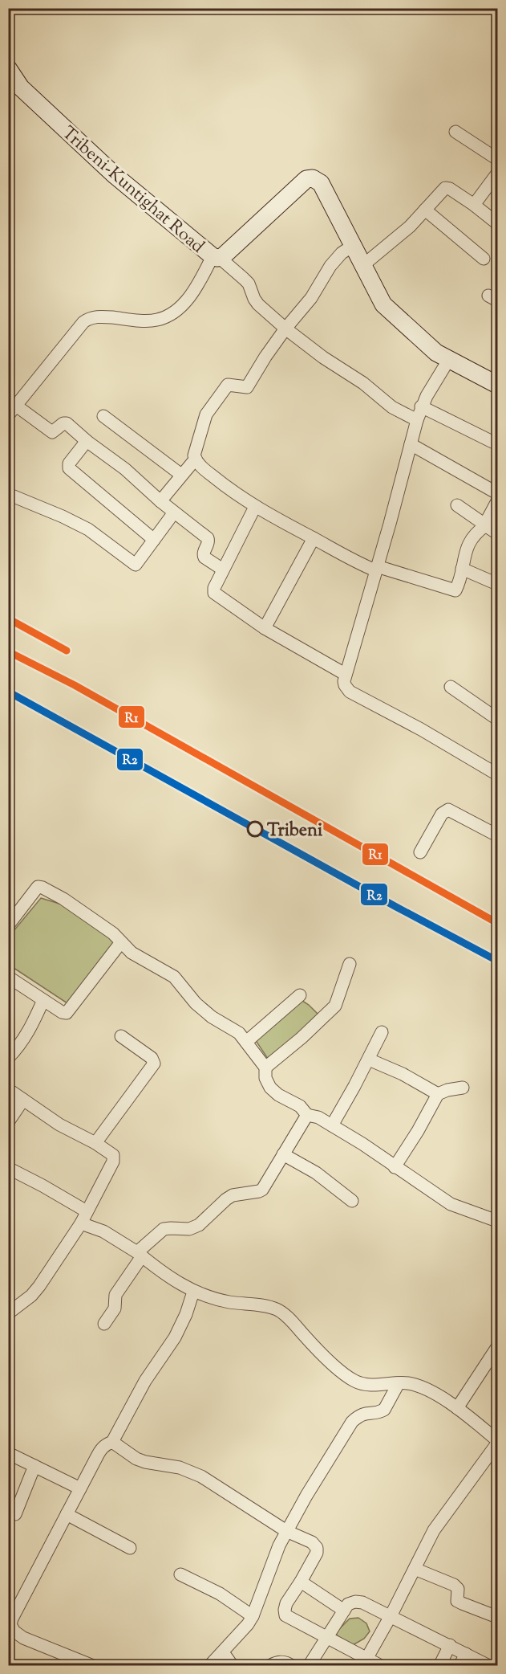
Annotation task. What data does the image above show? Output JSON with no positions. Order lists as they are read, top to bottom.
{
  "streets": {
    "main road": ["Tribeni-Kuntighat Road"]
  },
  "places": ["Tribeni"],
  "lines": ["transit line R1", "transit line R2"]
}
